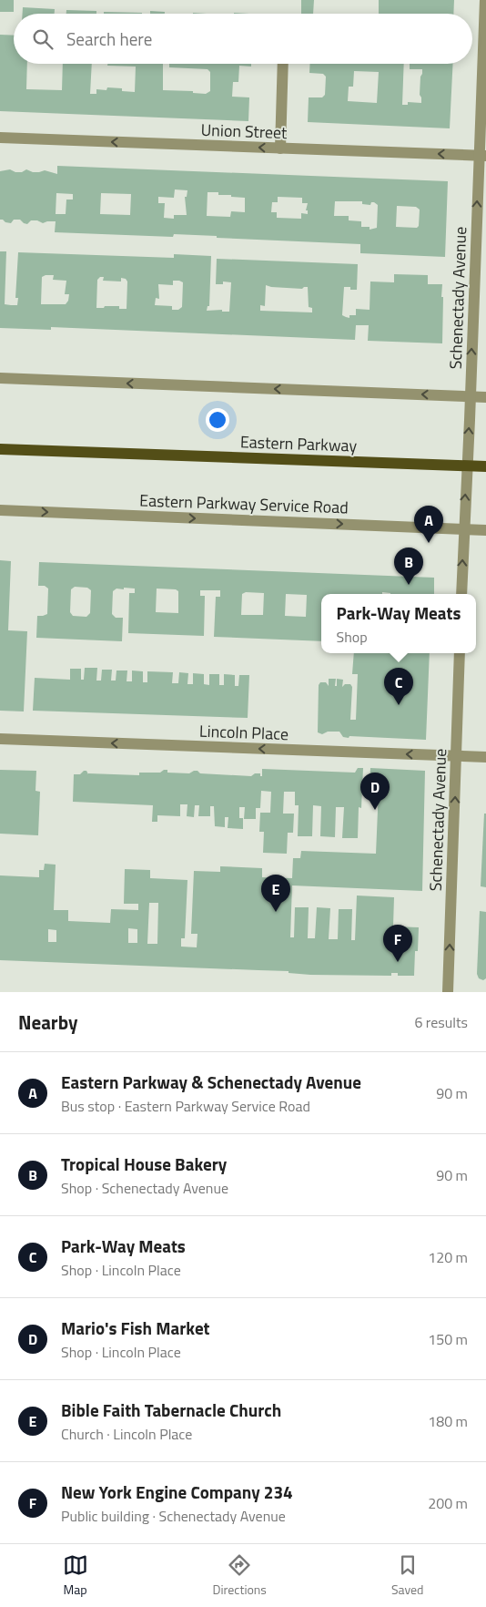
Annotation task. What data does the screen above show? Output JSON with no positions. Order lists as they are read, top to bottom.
{
  "streets": {
    "main road": ["Eastern Parkway"],
    "street": [
      "Union Street",
      "Schenectady Avenue",
      "Eastern Parkway Service Road",
      "Lincoln Place"
    ]
  },
  "crossings": [
    ["Union Street", "Schenectady Avenue"],
    ["Schenectady Avenue", "Eastern Parkway"],
    ["Schenectady Avenue", "Eastern Parkway Service Road"],
    ["Schenectady Avenue", "Lincoln Place"]
  ],
  "one_way": [
    "Union Street",
    "Schenectady Avenue",
    "Eastern Parkway Service Road",
    "Lincoln Place"
  ],
  "page": {
    "search": "Search here",
    "pins": [
      "A",
      "B",
      "C",
      "D",
      "E",
      "F"
    ],
    "popup": ["Park-Way Meats", "Shop"],
    "heading": ["Nearby", "6 results"],
    "list": [
      {
        "mark": "A",
        "name": "Eastern Parkway & Schenectady Avenue",
        "note": "Bus stop · Eastern Parkway Service Road",
        "value": "90 m"
      },
      {
        "mark": "B",
        "name": "Tropical House Bakery",
        "note": "Shop · Schenectady Avenue",
        "value": "90 m"
      },
      {
        "mark": "C",
        "name": "Park-Way Meats",
        "note": "Shop · Lincoln Place",
        "value": "120 m"
      },
      {
        "mark": "D",
        "name": "Mario's Fish Market",
        "note": "Shop · Lincoln Place",
        "value": "150 m"
      },
      {
        "mark": "E",
        "name": "Bible Faith Tabernacle Church",
        "note": "Church · Lincoln Place",
        "value": "180 m"
      },
      {
        "mark": "F",
        "name": "New York Engine Company 234",
        "note": "Public building · Schenectady Avenue",
        "value": "200 m"
      }
    ],
    "nav": ["Map", "Directions", "Saved"]
  }
}
